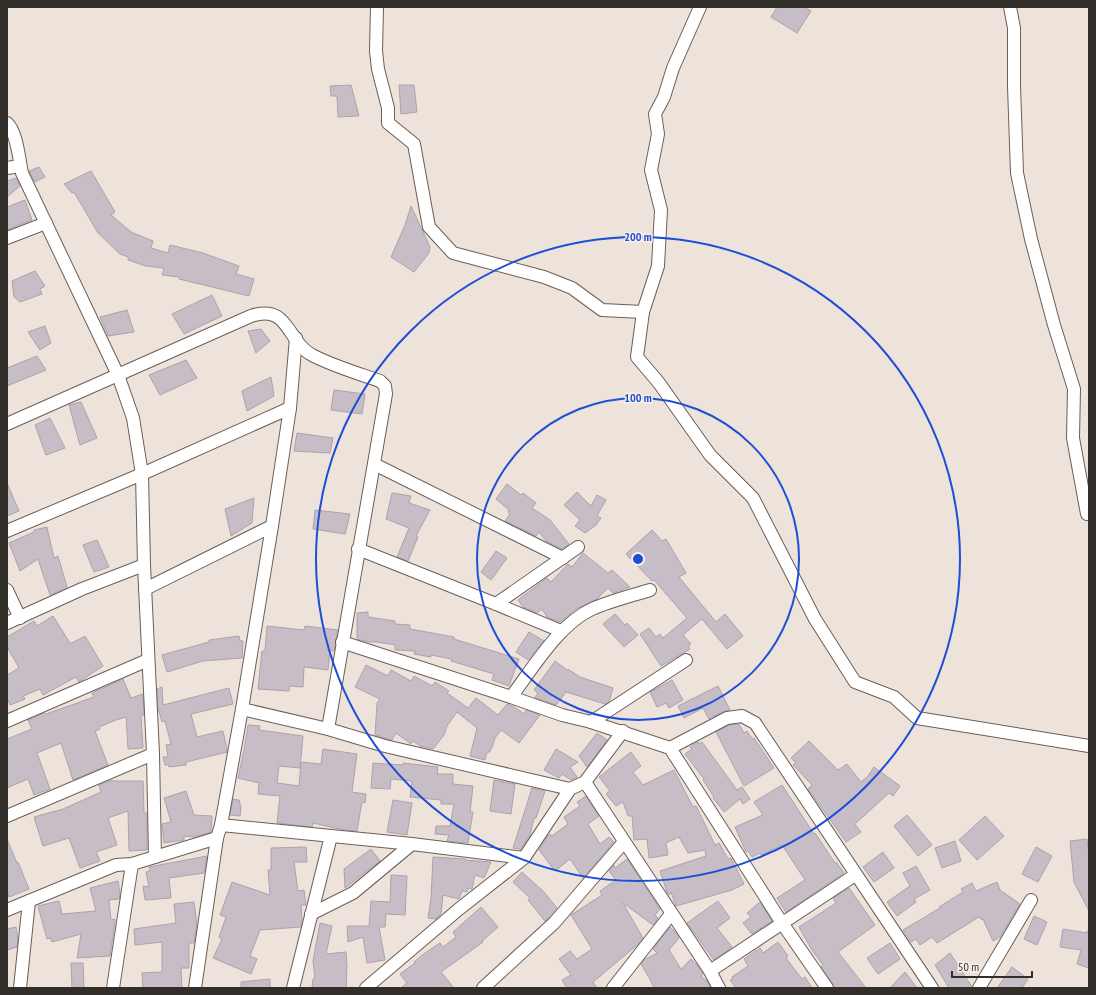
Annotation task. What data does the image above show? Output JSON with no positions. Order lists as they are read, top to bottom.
{
  "scale_bar": "50 m",
  "rings": ["200 m", "100 m"]
}
